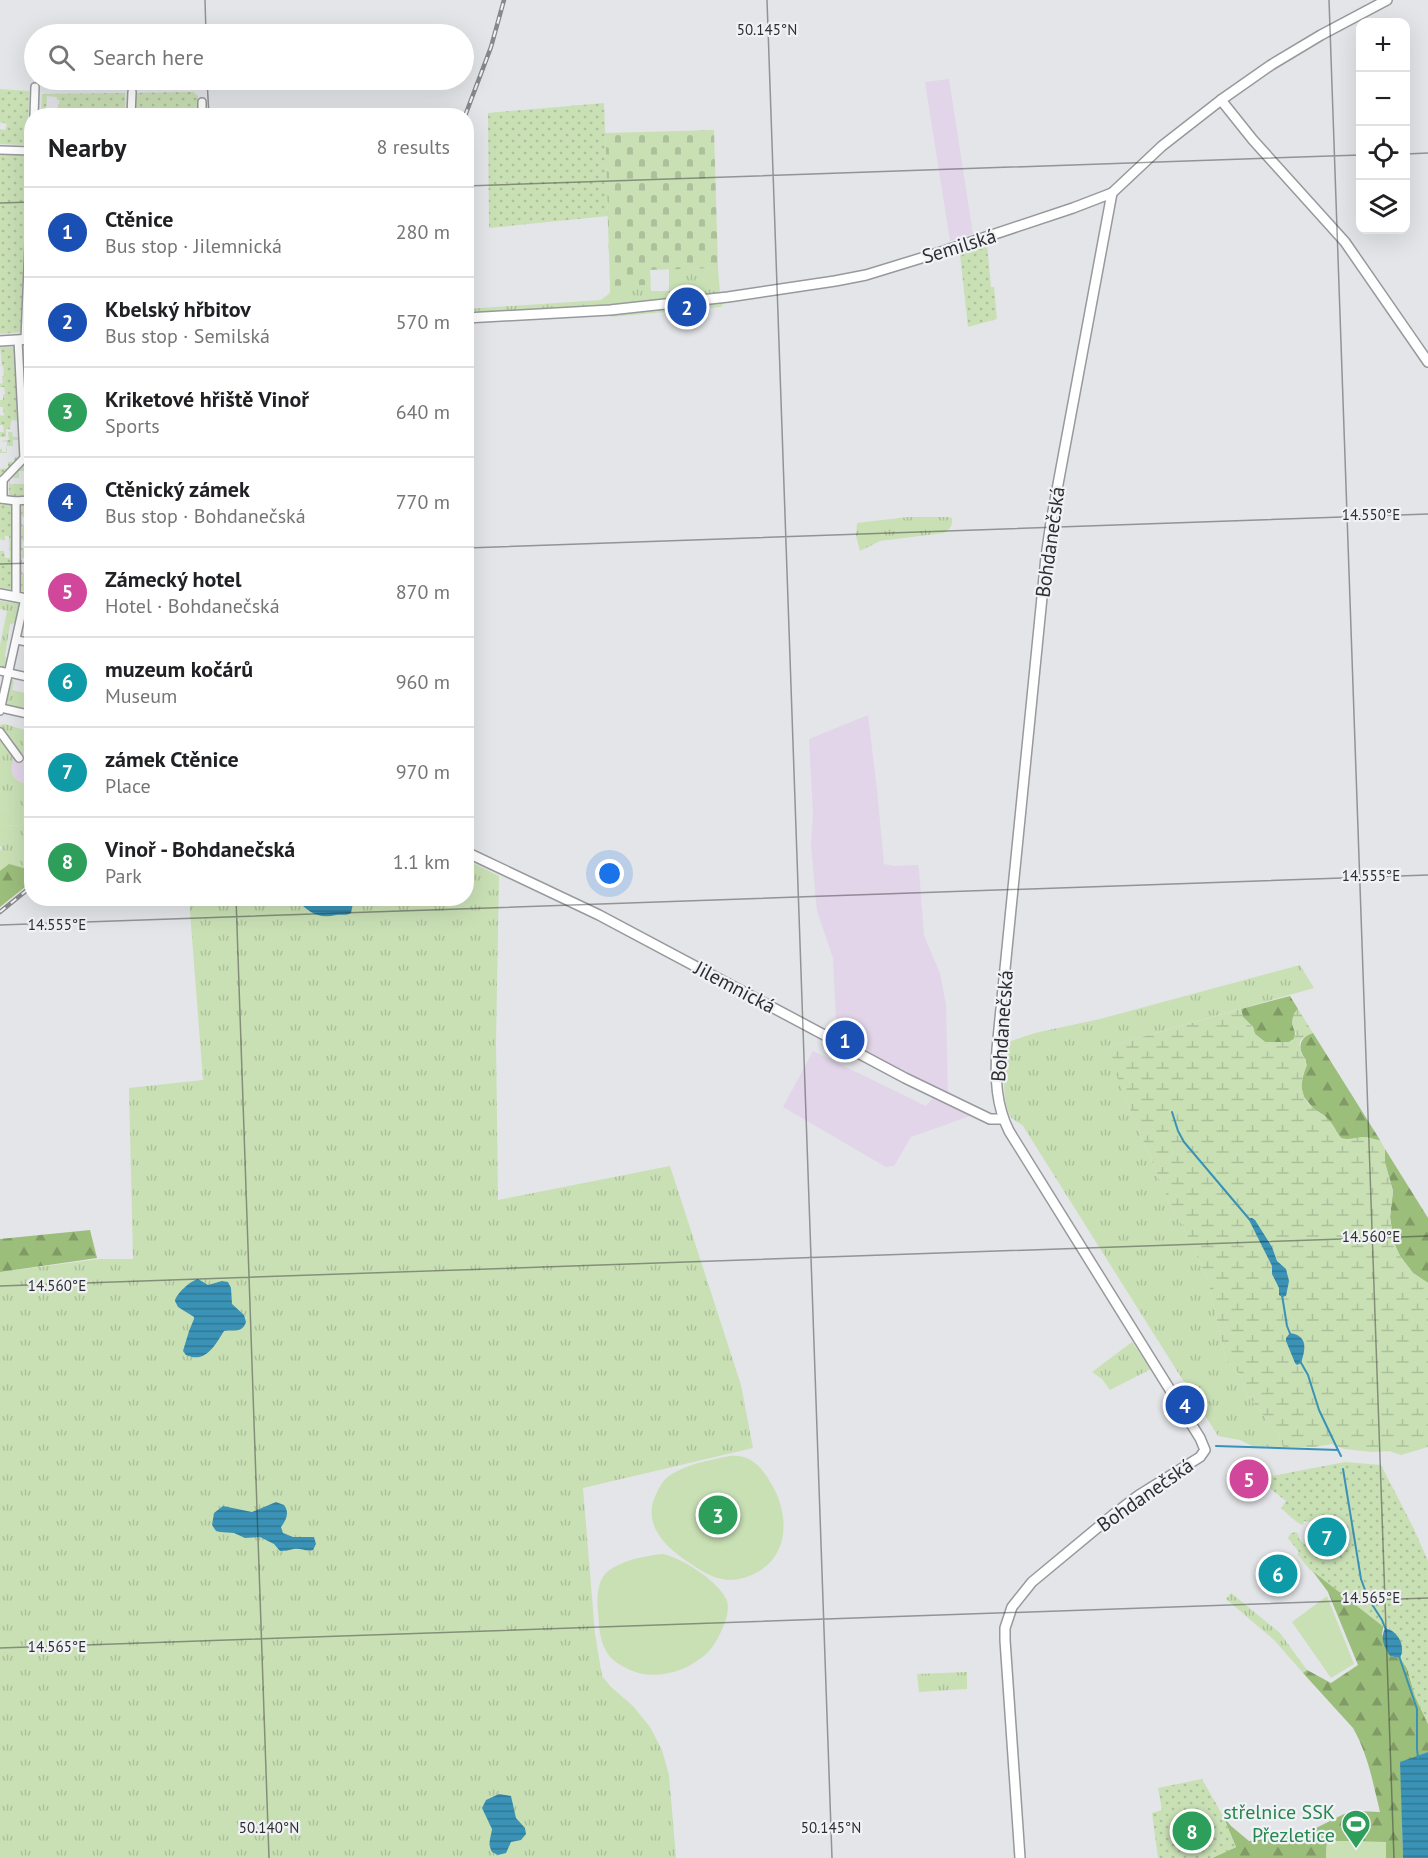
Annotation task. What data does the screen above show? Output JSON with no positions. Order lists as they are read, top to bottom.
{
  "streets": {
    "street": ["Semilská", "Bohdanečská", "Jilemnická"]
  },
  "crossings": [
    ["Semilská", "Bohdanečská"],
    ["Bohdanečská", "Jilemnická"]
  ],
  "places": {
    "sports": ["střelnice SSK Přezletice"]
  },
  "page": {
    "map_buttons": ["+", "−"],
    "search": "Search here",
    "heading": ["Nearby", "8 results"],
    "list": [
      {
        "mark": "1",
        "name": "Ctěnice",
        "note": "Bus stop · Jilemnická",
        "value": "280 m"
      },
      {
        "mark": "2",
        "name": "Kbelský hřbitov",
        "note": "Bus stop · Semilská",
        "value": "570 m"
      },
      {
        "mark": "3",
        "name": "Kriketové hřiště Vinoř",
        "note": "Sports",
        "value": "640 m"
      },
      {
        "mark": "4",
        "name": "Ctěnický zámek",
        "note": "Bus stop · Bohdanečská",
        "value": "770 m"
      },
      {
        "mark": "5",
        "name": "Zámecký hotel",
        "note": "Hotel · Bohdanečská",
        "value": "870 m"
      },
      {
        "mark": "6",
        "name": "muzeum kočárů",
        "note": "Museum",
        "value": "960 m"
      },
      {
        "mark": "7",
        "name": "zámek Ctěnice",
        "note": "Place",
        "value": "970 m"
      },
      {
        "mark": "8",
        "name": "Vinoř - Bohdanečská",
        "note": "Park",
        "value": "1.1 km"
      }
    ],
    "pins": [
      "2",
      "1",
      "4",
      "5",
      "3",
      "7",
      "6",
      "8"
    ]
  },
  "coordinates": [
    "50.145°N",
    "14.550°E",
    "14.555°E",
    "14.560°E",
    "14.565°E",
    "50.140°N"
  ]
}
